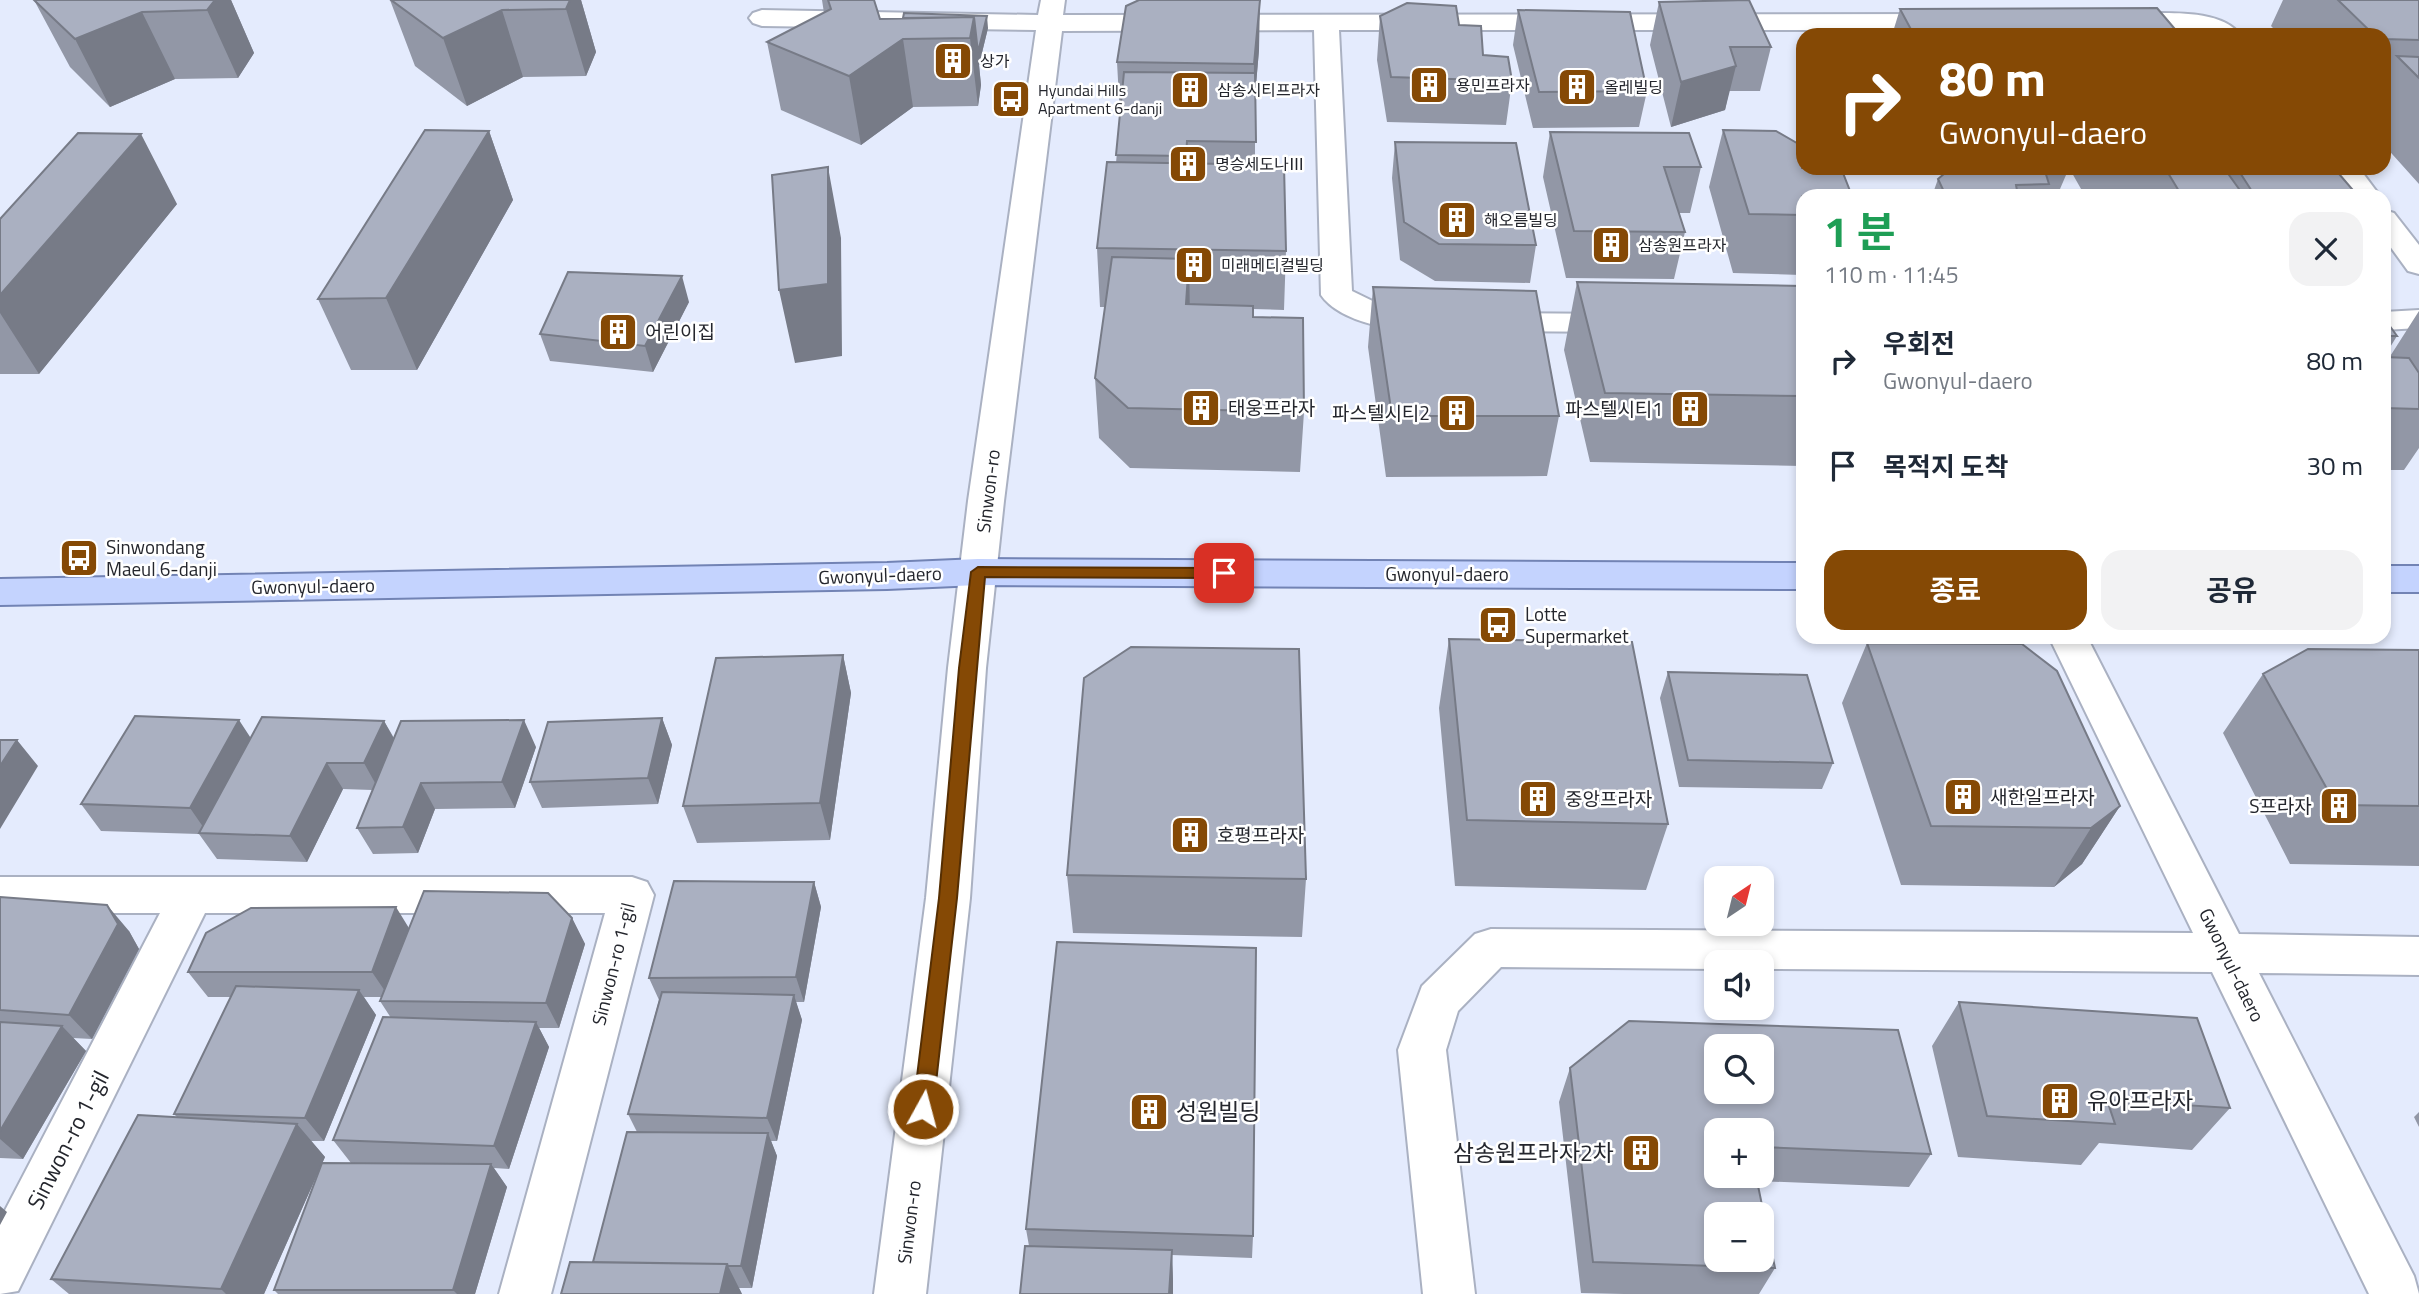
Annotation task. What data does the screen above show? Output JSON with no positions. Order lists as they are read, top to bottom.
{
  "streets": {
    "main road": ["Gwonyul-daero"],
    "street": ["Sinwon-ro", "Sinwon-ro 1-gil"]
  },
  "crossings": [
    ["Sinwon-ro", "Gwonyul-daero"]
  ],
  "places": {
    "building": [
      "상가",
      "용민프라자",
      "올레빌딩",
      "삼송시티프라자",
      "명승세도나Ⅲ",
      "해오름빌딩",
      "삼송원프라자",
      "미래메디컬빌딩",
      "어린이집",
      "태웅프라자",
      "파스텔시티1",
      "파스텔시티2",
      "새한일프라자",
      "중앙프라자",
      "S프라자",
      "호평프라자",
      "유아프라자",
      "성원빌딩",
      "삼송원프라자2차"
    ],
    "bus stop": ["Hyundai Hills Apartment 6-danji", "Sinwondang Maeul 6-danji", "Lotte Supermarket"]
  },
  "north": "top right",
  "page": {
    "turn": ["80 m", "Gwonyul-daero"],
    "heading": ["1 분", "110 m · 11:45"],
    "list": [
      {
        "name": "우회전",
        "note": "Gwonyul-daero",
        "value": "80 m"
      },
      {
        "name": "목적지 도착",
        "value": "30 m"
      }
    ],
    "buttons": ["종료", "공유"],
    "map_buttons": ["+", "−"]
  }
}
